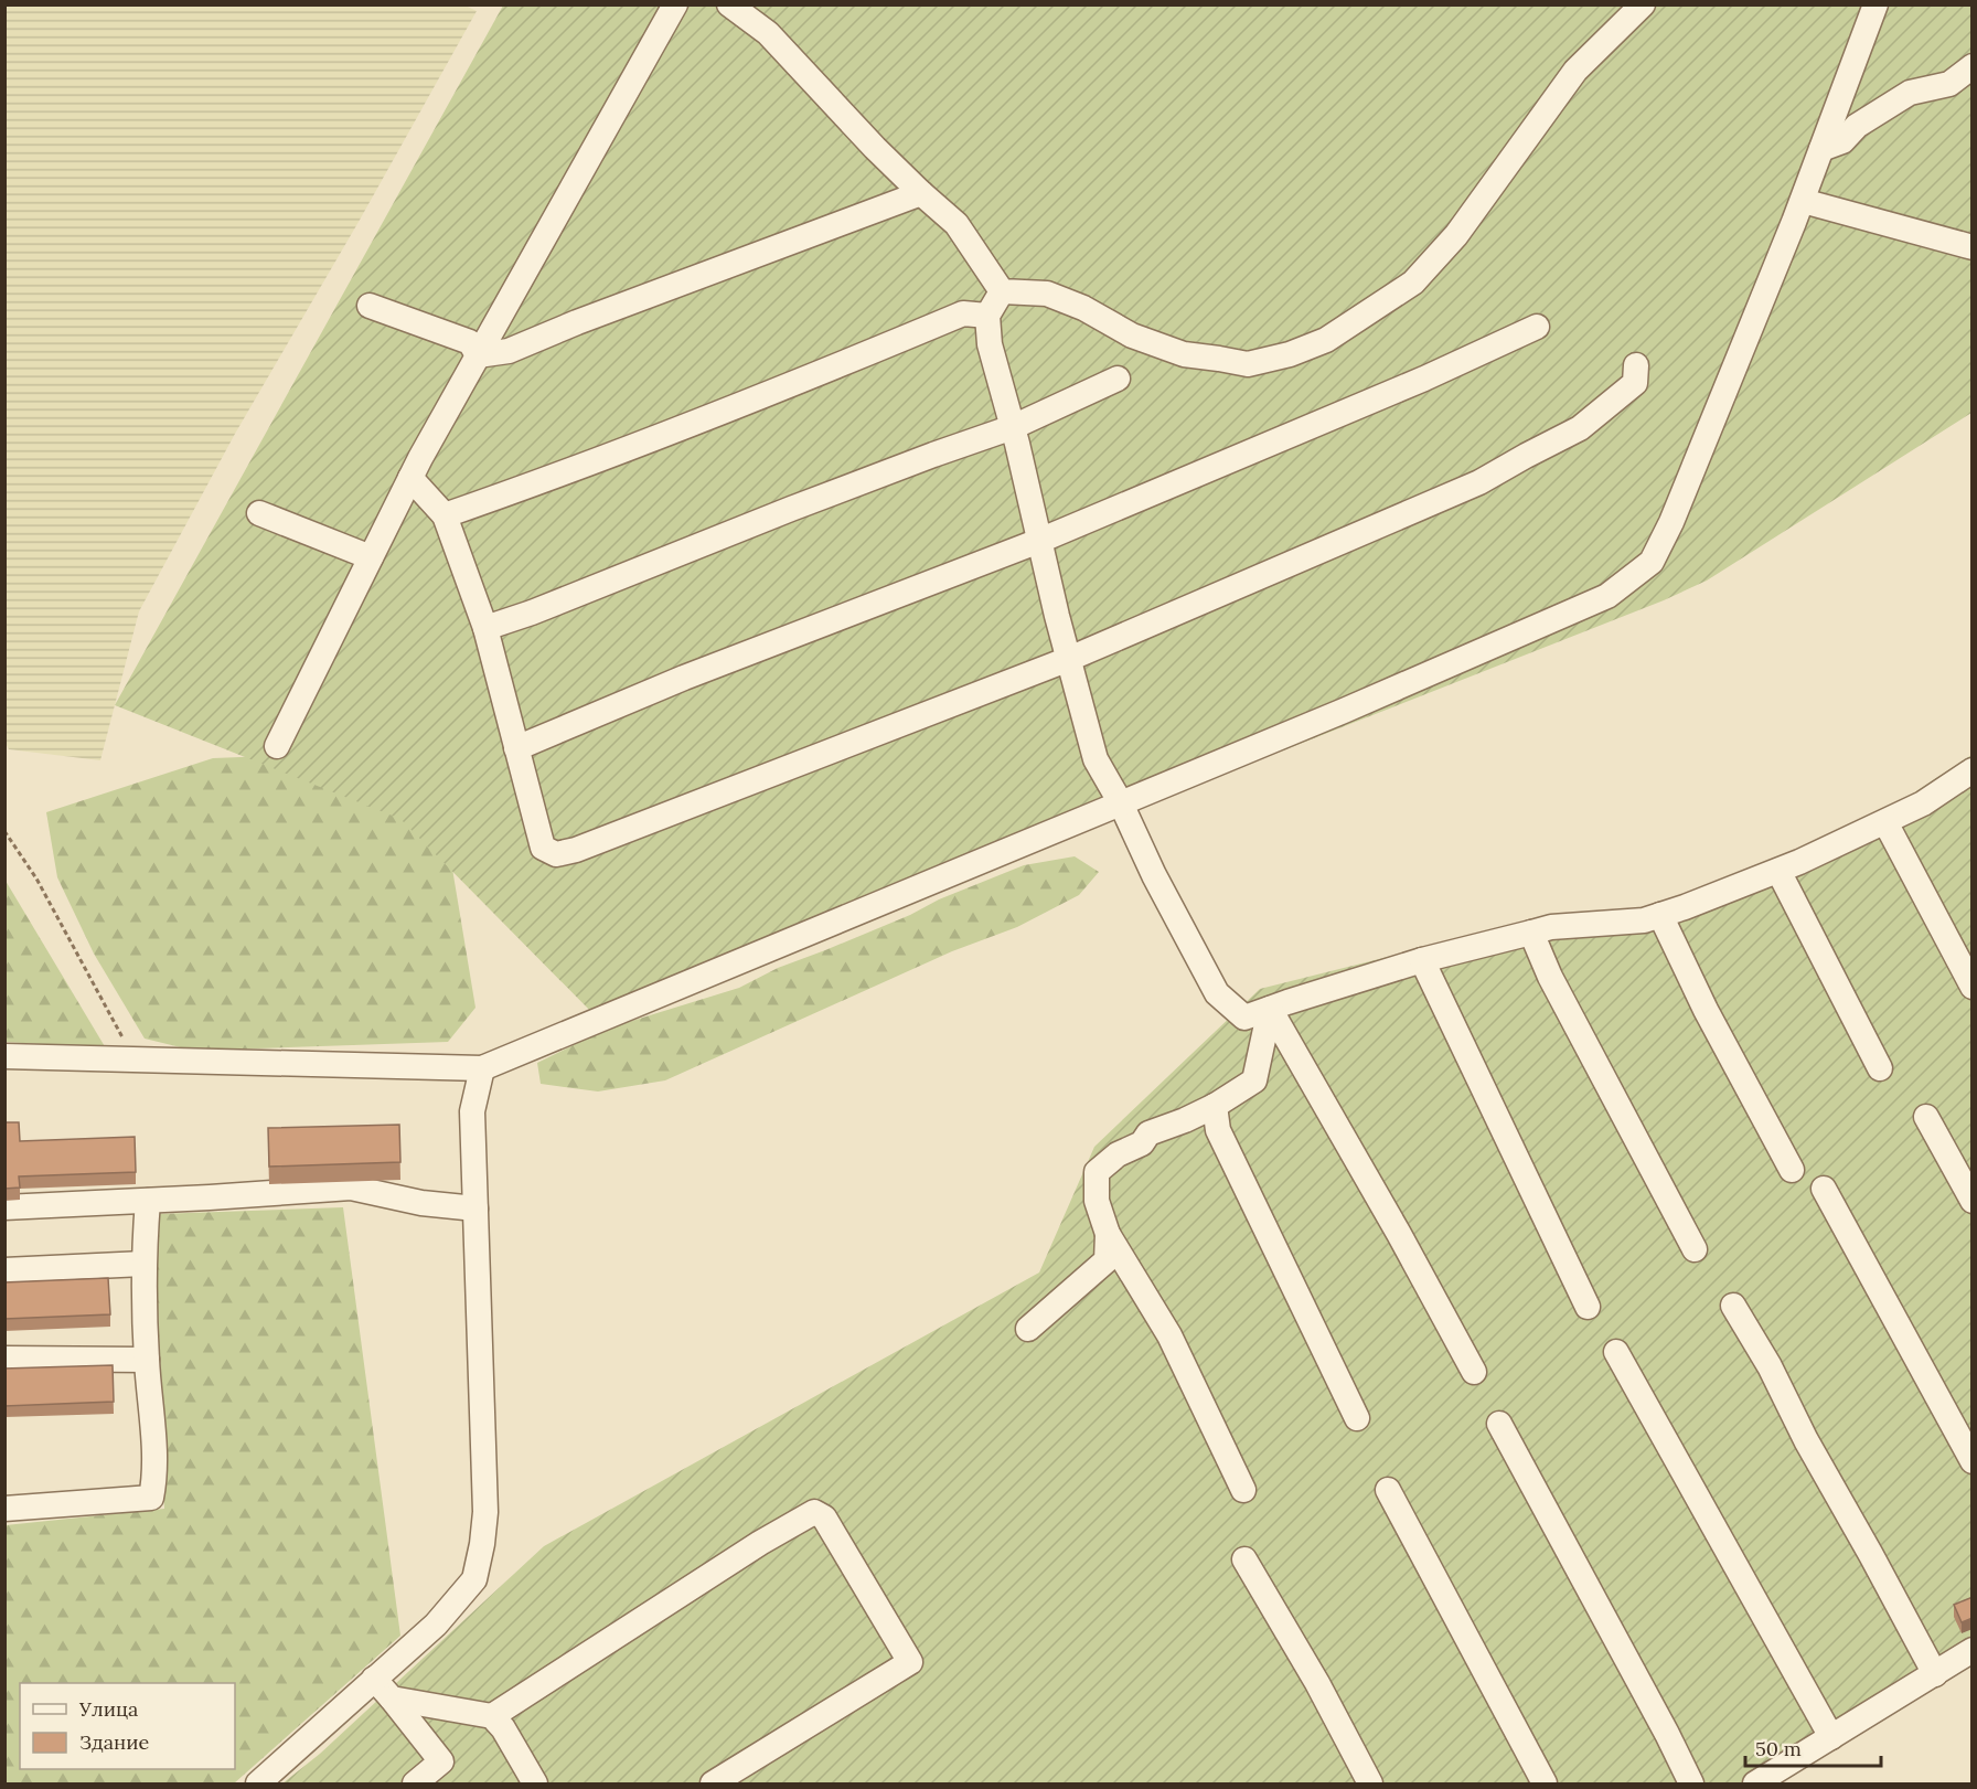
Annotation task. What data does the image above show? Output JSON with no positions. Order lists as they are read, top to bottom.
{
  "legend": ["Улица", "Здание"],
  "scale_bar": "50 m"
}
